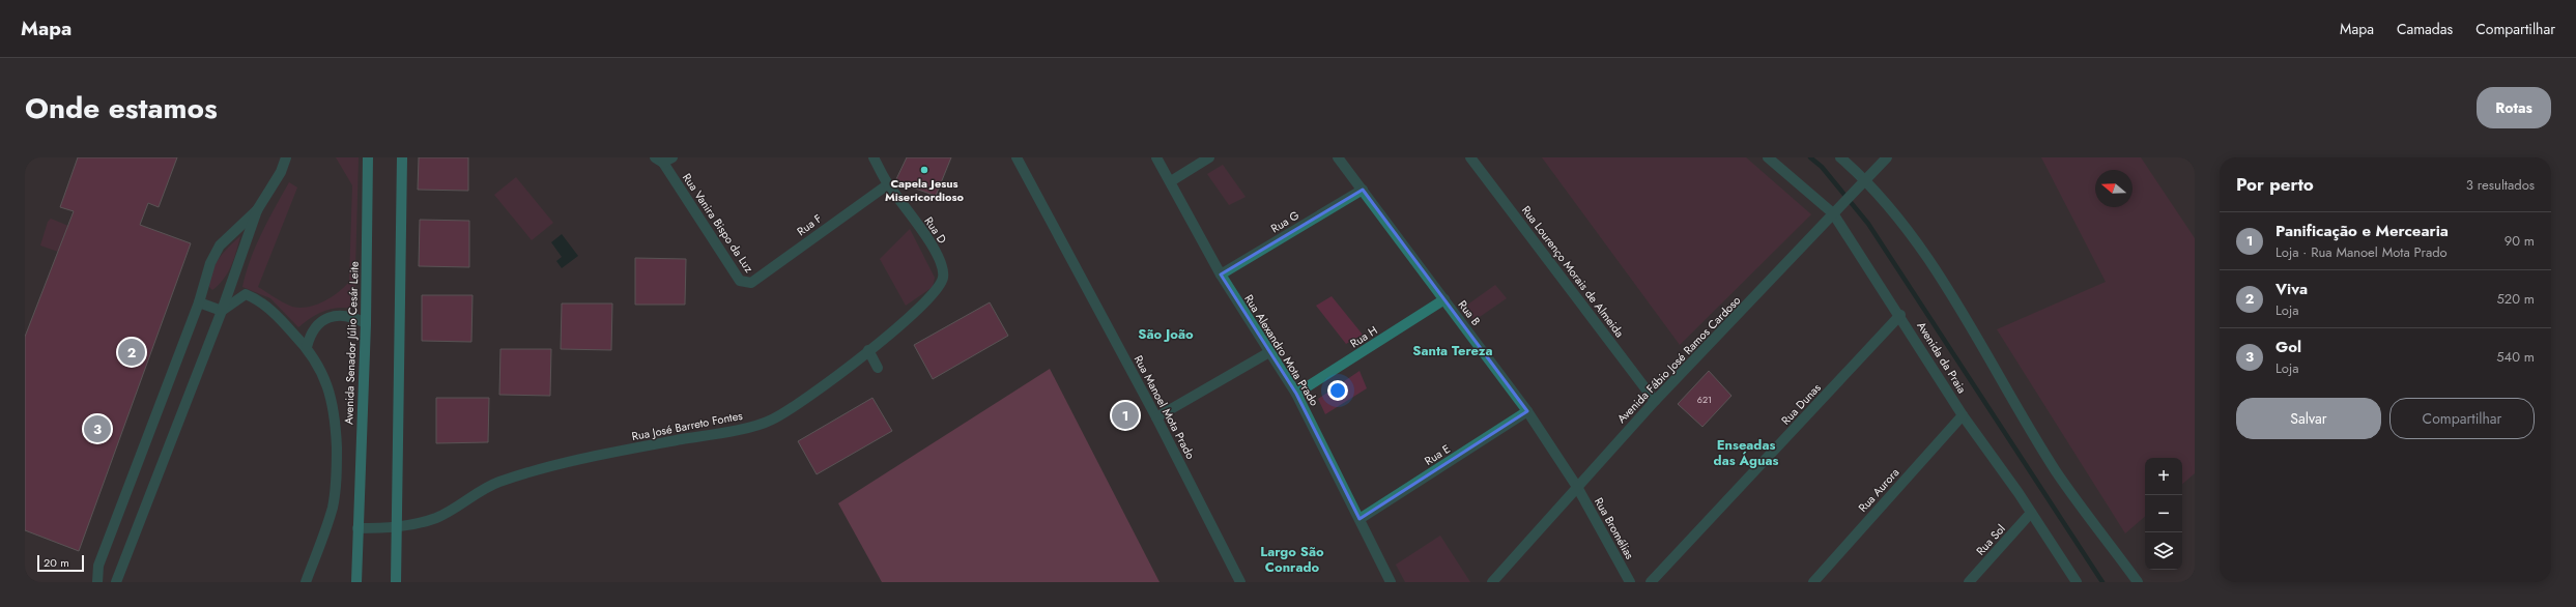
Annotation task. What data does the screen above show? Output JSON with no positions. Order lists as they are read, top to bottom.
{
  "streets": {
    "main road": ["Avenida Senador Júlio Cesár Leite"],
    "street": [
      "Rua G",
      "Rua Vanira Bispo da Luz",
      "Rua F",
      "Rua D",
      "Rua Lourenço Morais de Almeida",
      "Rua B",
      "Rua H",
      "Rua Alexandro Mota Prado",
      "Avenida da Praia",
      "Avenida Fábio José Ramos Cardoso",
      "Rua Dunas",
      "Rua Manoel Mota Prado",
      "Rua José Barreto Fontes",
      "Rua E",
      "Rua Aurora",
      "Rua Bromélias",
      "Rua Sol"
    ]
  },
  "crossings": [
    ["Rua G", "Rua B"],
    ["Rua G", "Rua Alexandro Mota Prado"],
    ["Rua Vanira Bispo da Luz", "Rua F"],
    ["Rua F", "Rua D"],
    ["Rua D", "Rua José Barreto Fontes"],
    ["Rua Lourenço Morais de Almeida", "Avenida Fábio José Ramos Cardoso"],
    ["Rua B", "Rua H"],
    ["Rua B", "Avenida Fábio José Ramos Cardoso"],
    ["Rua B", "Rua E"],
    ["Rua B", "Rua Bromélias"],
    ["Rua H", "Rua Alexandro Mota Prado"],
    ["Avenida Senador Júlio Cesár Leite", "Rua José Barreto Fontes"],
    ["Rua Alexandro Mota Prado", "Rua E"],
    ["Avenida da Praia", "Avenida Fábio José Ramos Cardoso"],
    ["Avenida da Praia", "Rua Dunas"],
    ["Avenida da Praia", "Rua Aurora"],
    ["Avenida da Praia", "Rua Sol"],
    ["Avenida Fábio José Ramos Cardoso", "Rua Bromélias"]
  ],
  "districts": [
    "São João",
    "Santa Tereza",
    "Enseadas das Águas",
    "Largo São Conrado"
  ],
  "places": ["Capela Jesus Misericordioso"],
  "house_numbers": ["621"],
  "scale_bar": "20 m",
  "north": "left",
  "page": {
    "header": "Mapa",
    "nav": ["Mapa", "Camadas", "Compartilhar"],
    "title": "Onde estamos",
    "buttons": [
      "Rotas",
      ["Salvar", "Compartilhar"]
    ],
    "heading": ["Por perto", "3 resultados"],
    "list": [
      {
        "mark": "1",
        "name": "Panificação e Mercearia",
        "note": "Loja · Rua Manoel Mota Prado",
        "value": "90 m"
      },
      {
        "mark": "2",
        "name": "Viva",
        "note": "Loja",
        "value": "520 m"
      },
      {
        "mark": "3",
        "name": "Gol",
        "note": "Loja",
        "value": "540 m"
      }
    ],
    "pins": ["2", "1", "3"],
    "map_buttons": ["+", "−"],
    "scale": "20 m"
  }
}
